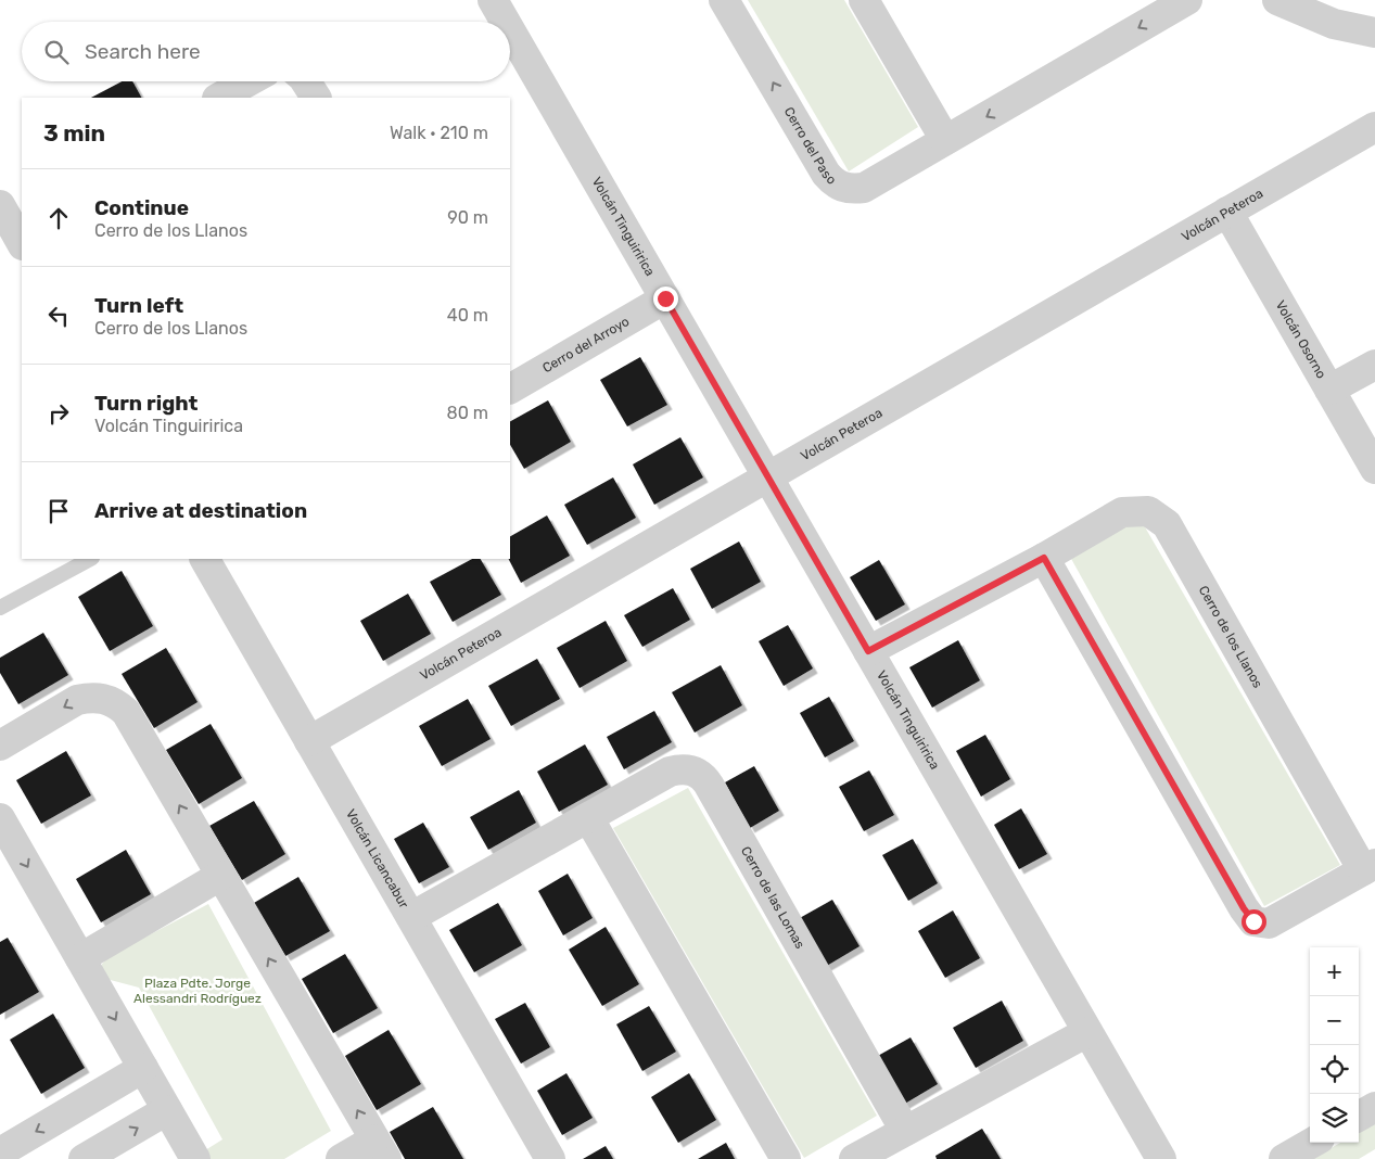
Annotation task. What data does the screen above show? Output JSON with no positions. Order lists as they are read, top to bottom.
{
  "streets": {
    "street": [
      "Cerro del Paso",
      "Volcán Peteroa",
      "Volcán Tinguiririca",
      "Volcán Osorno",
      "Cerro del Arroyo",
      "Cerro de los Llanos",
      "Volcán Licancabur",
      "Cerro de las Lomas"
    ]
  },
  "crossings": [
    ["Volcán Peteroa", "Volcán Tinguiririca"],
    ["Volcán Peteroa", "Volcán Osorno"],
    ["Volcán Peteroa", "Volcán Licancabur"],
    ["Volcán Tinguiririca", "Cerro del Arroyo"],
    ["Volcán Tinguiririca", "Cerro de los Llanos"],
    ["Volcán Licancabur", "Cerro de las Lomas"]
  ],
  "parks": ["Plaza Pdte. Jorge Alessandri Rodríguez"],
  "page": {
    "search": "Search here",
    "heading": ["3 min", "Walk · 210 m"],
    "list": [
      ["Continue", "Cerro de los Llanos", "90 m"],
      ["Turn left", "Cerro de los Llanos", "40 m"],
      ["Turn right", "Volcán Tinguiririca", "80 m"],
      "Arrive at destination"
    ],
    "map_buttons": ["+", "−"]
  }
}
